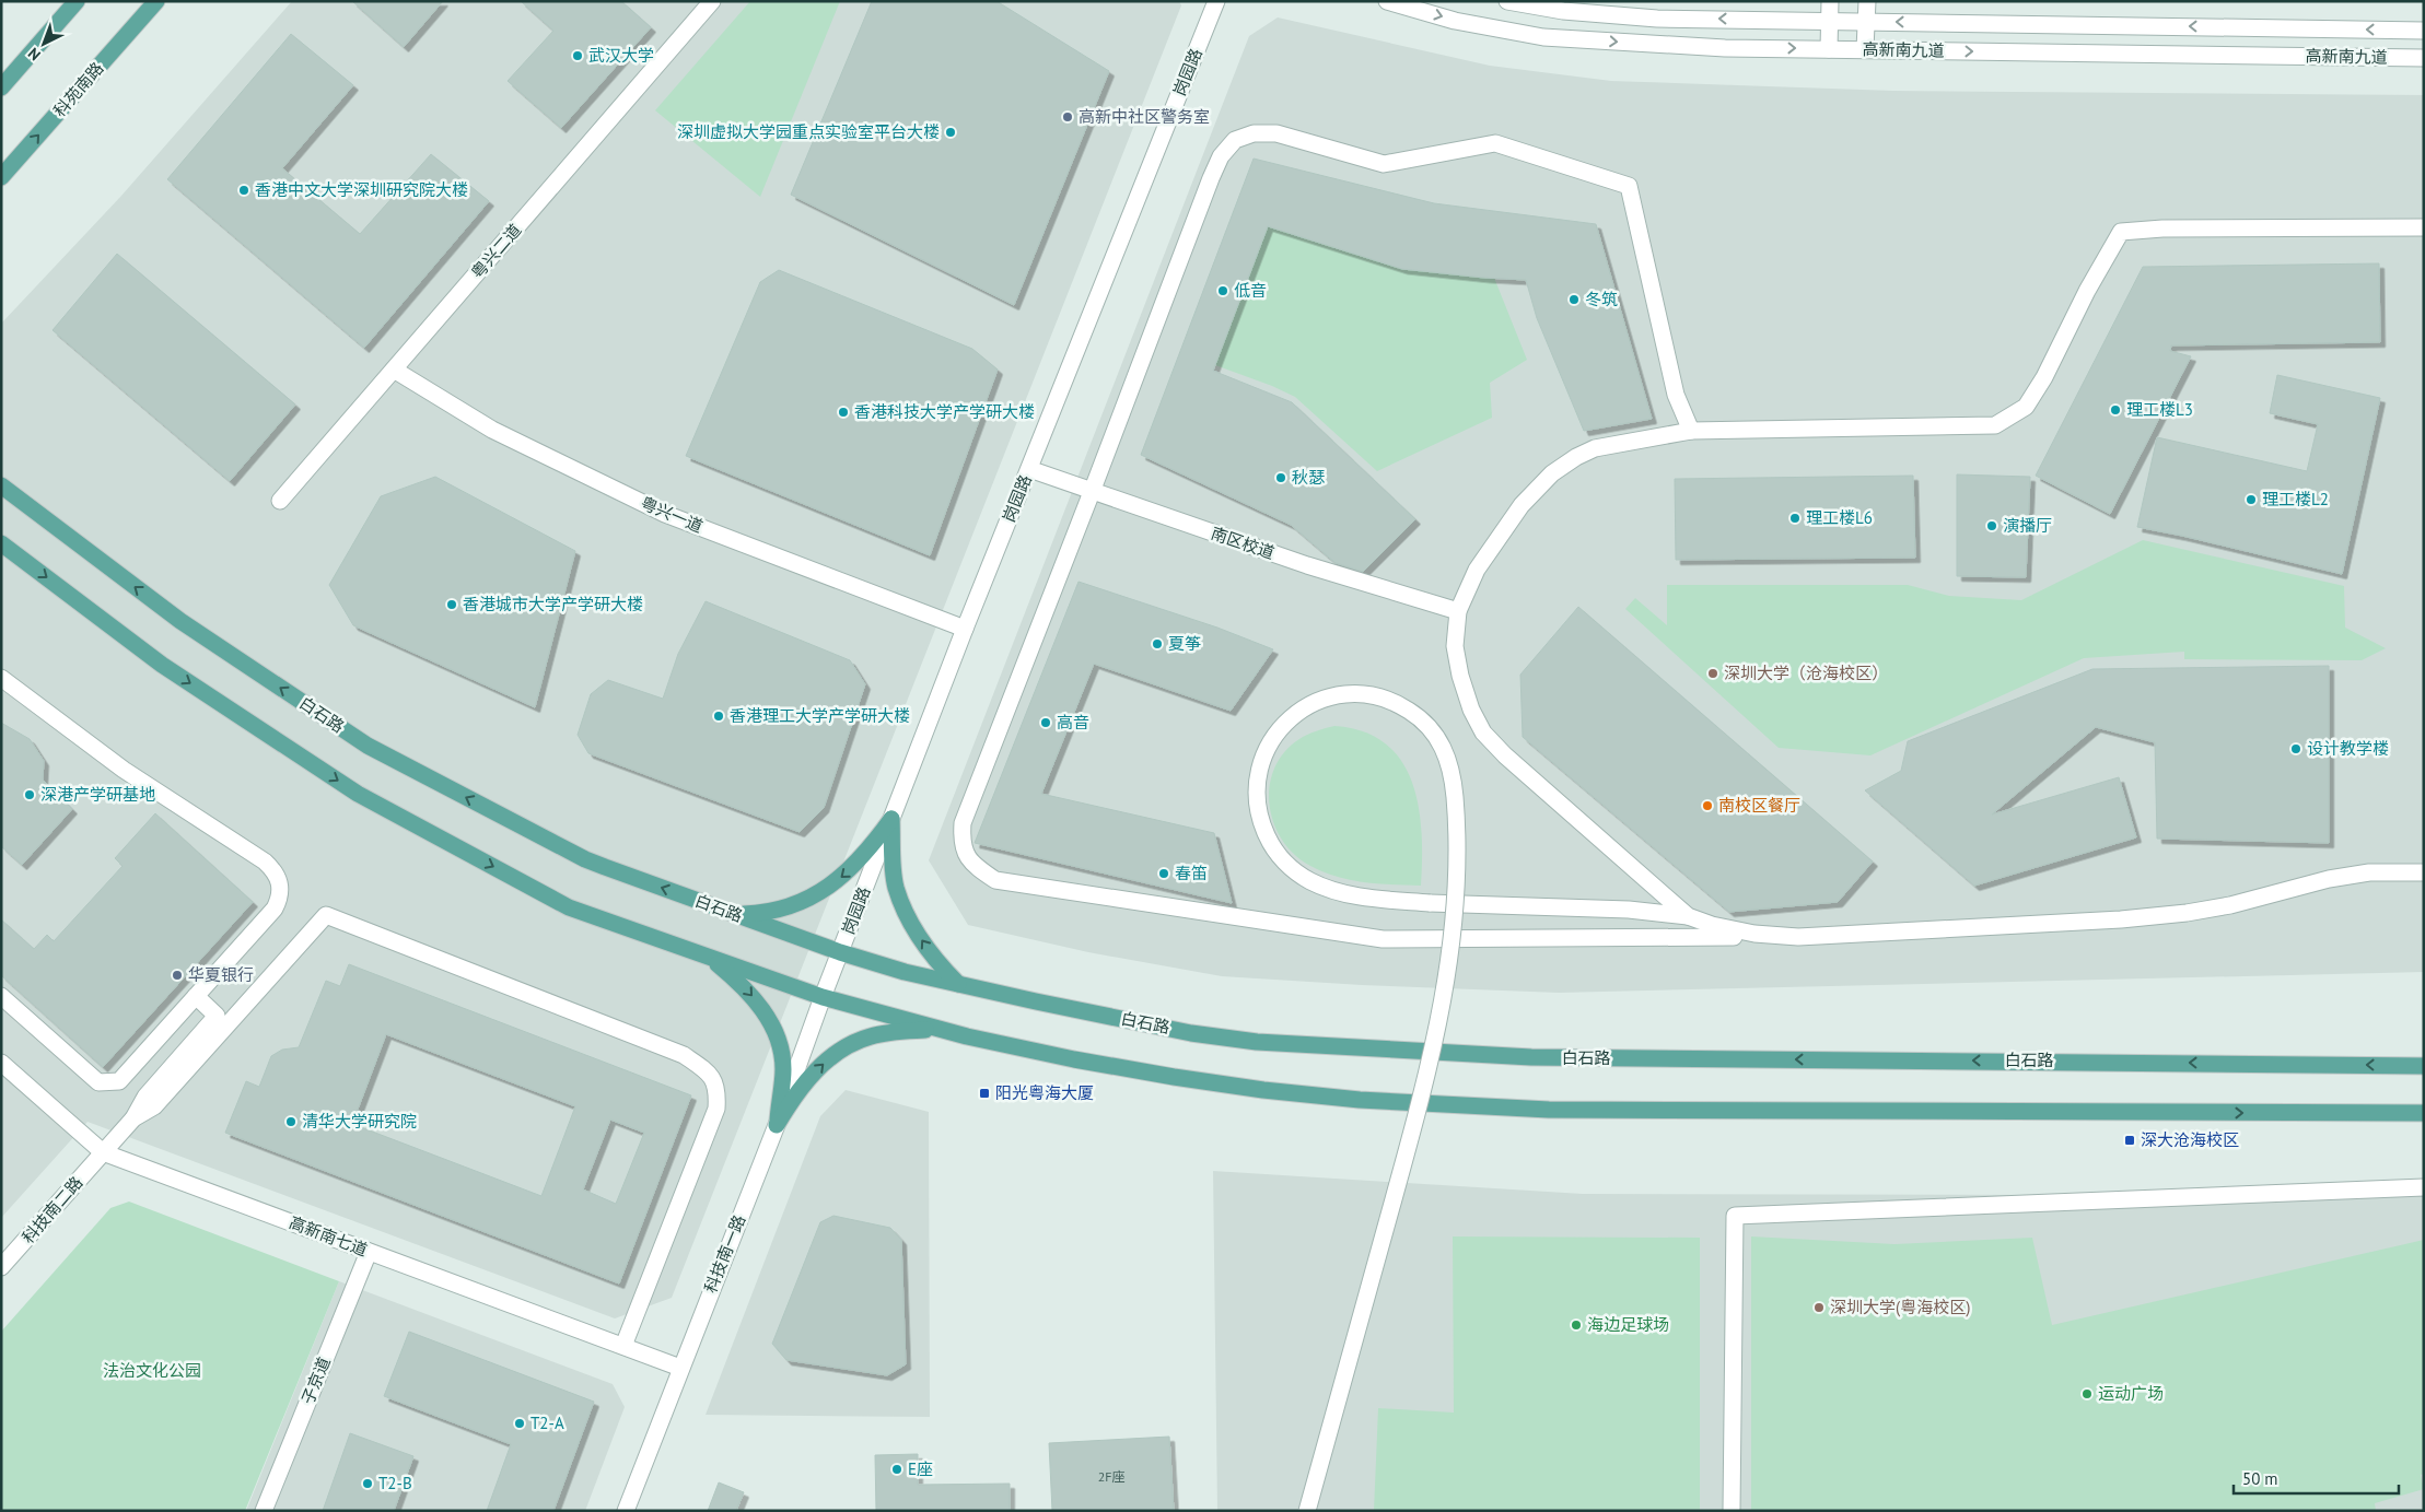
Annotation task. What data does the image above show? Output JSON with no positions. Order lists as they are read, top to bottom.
{
  "streets": {
    "main road": ["科苑南路", "白石路"],
    "street": [
      "高新南九道",
      "岗园路",
      "粤兴二道",
      "粤兴一道",
      "南区校道",
      "科技南二路",
      "高新南七道",
      "科技南一路",
      "子京道"
    ]
  },
  "crossings": [
    ["岗园路", "粤兴一道"],
    ["岗园路", "南区校道"],
    ["岗园路", "白石路"],
    ["岗园路", "科技南一路"],
    ["粤兴二道", "粤兴一道"],
    ["科技南二路", "高新南七道"],
    ["高新南七道", "科技南一路"],
    ["高新南七道", "子京道"]
  ],
  "parks": ["法治文化公园"],
  "places": {
    "other": [
      "武汉大学",
      "高新中社区警务室",
      "深圳虚拟大学园重点实验室平台大楼",
      "香港中文大学深圳研究院大楼",
      "低音",
      "冬筑",
      "理工楼L3",
      "香港科技大学产学研大楼",
      "秋瑟",
      "理工楼L2",
      "理工楼L6",
      "演播厅",
      "香港城市大学产学研大楼",
      "夏筝",
      "深圳大学（沧海校区）",
      "香港理工大学产学研大楼",
      "高音",
      "设计教学楼",
      "深港产学研基地",
      "南校区餐厅",
      "春笛",
      "华夏银行",
      "清华大学研究院",
      "深圳大学(粤海校区)",
      "海边足球场",
      "运动广场",
      "T2-A",
      "E座",
      "T2-B"
    ],
    "transit": ["阳光粤海大厦", "深大沧海校区"]
  },
  "house_numbers": ["2F座"],
  "scale_bar": "50 m",
  "north": "bottom left"
}
